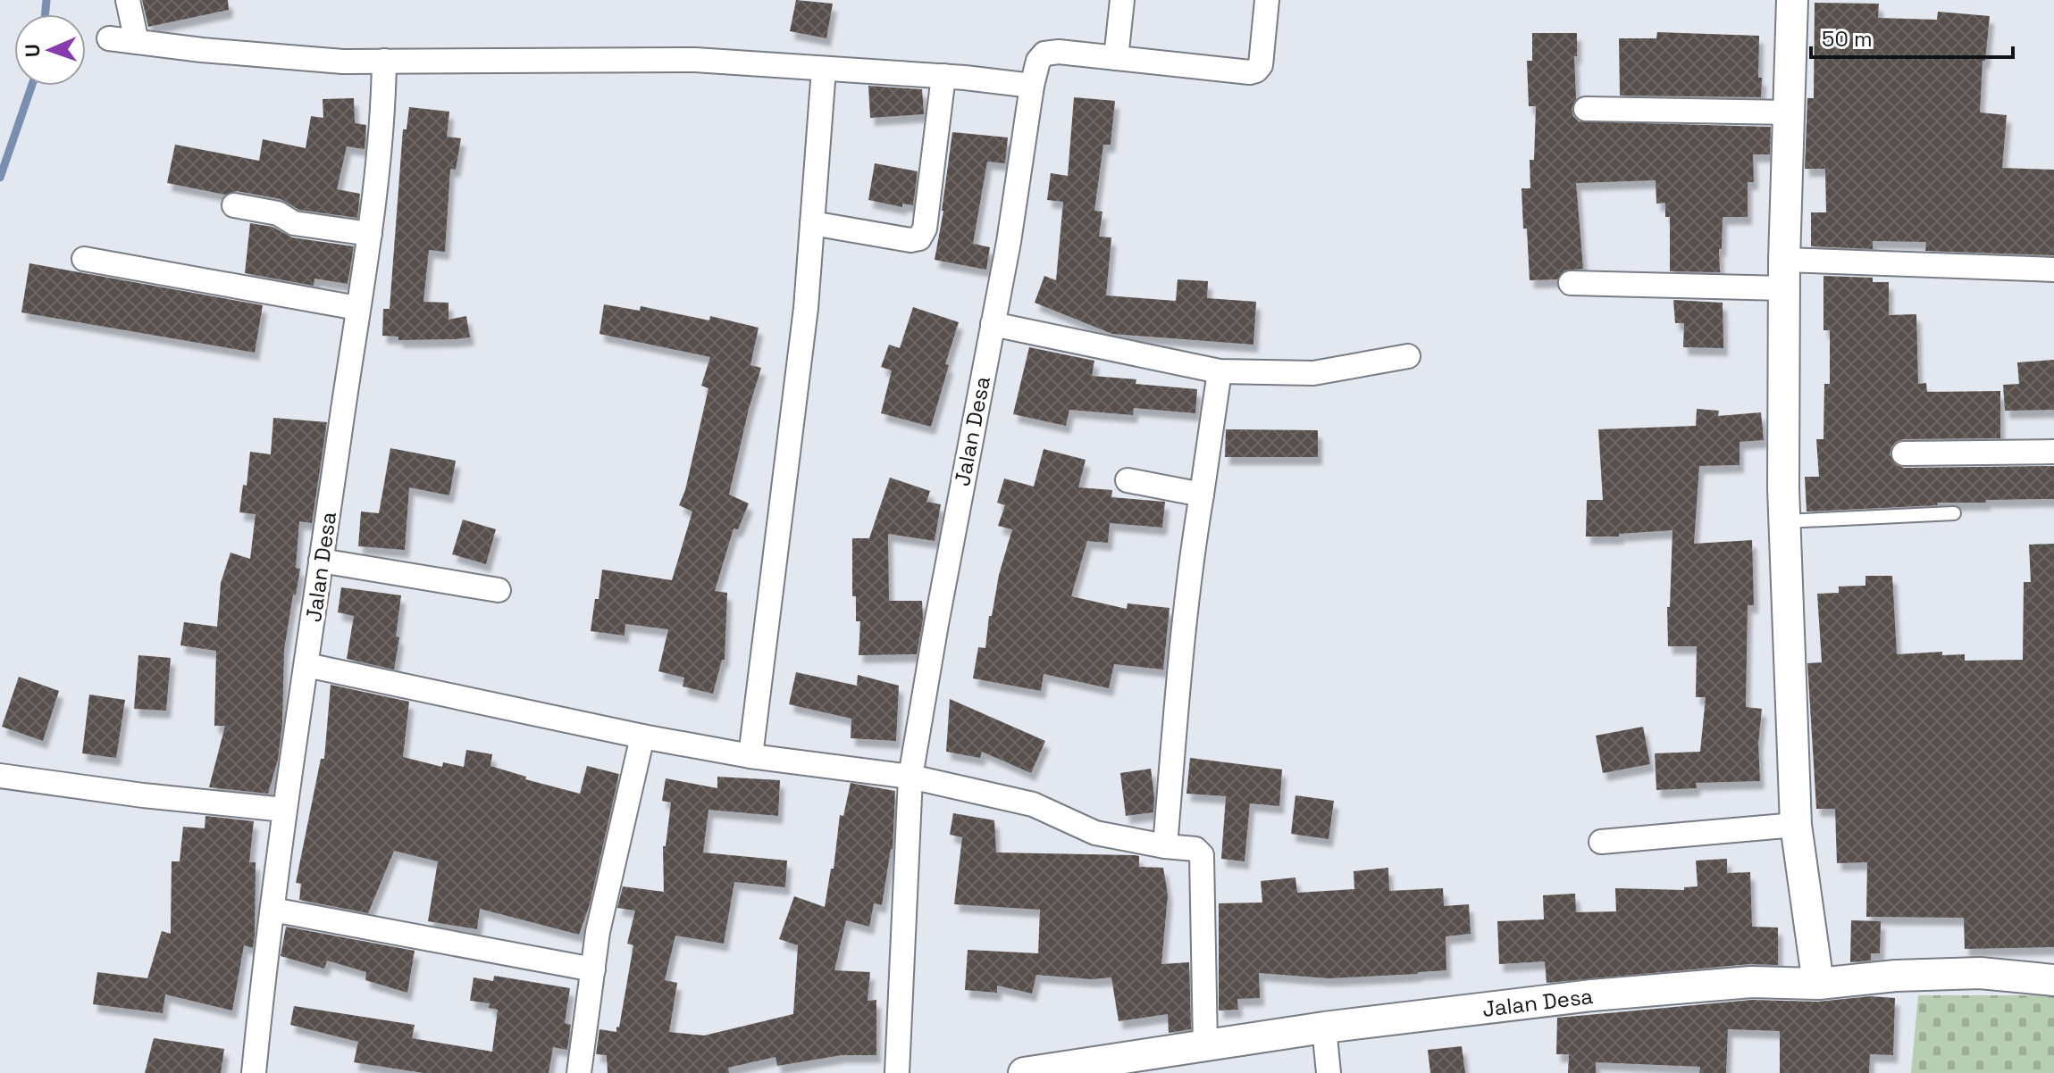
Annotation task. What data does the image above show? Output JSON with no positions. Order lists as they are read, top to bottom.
{
  "streets": {
    "street": ["Jalan Desa"]
  },
  "scale_bar": "50 m",
  "north": "left"
}
